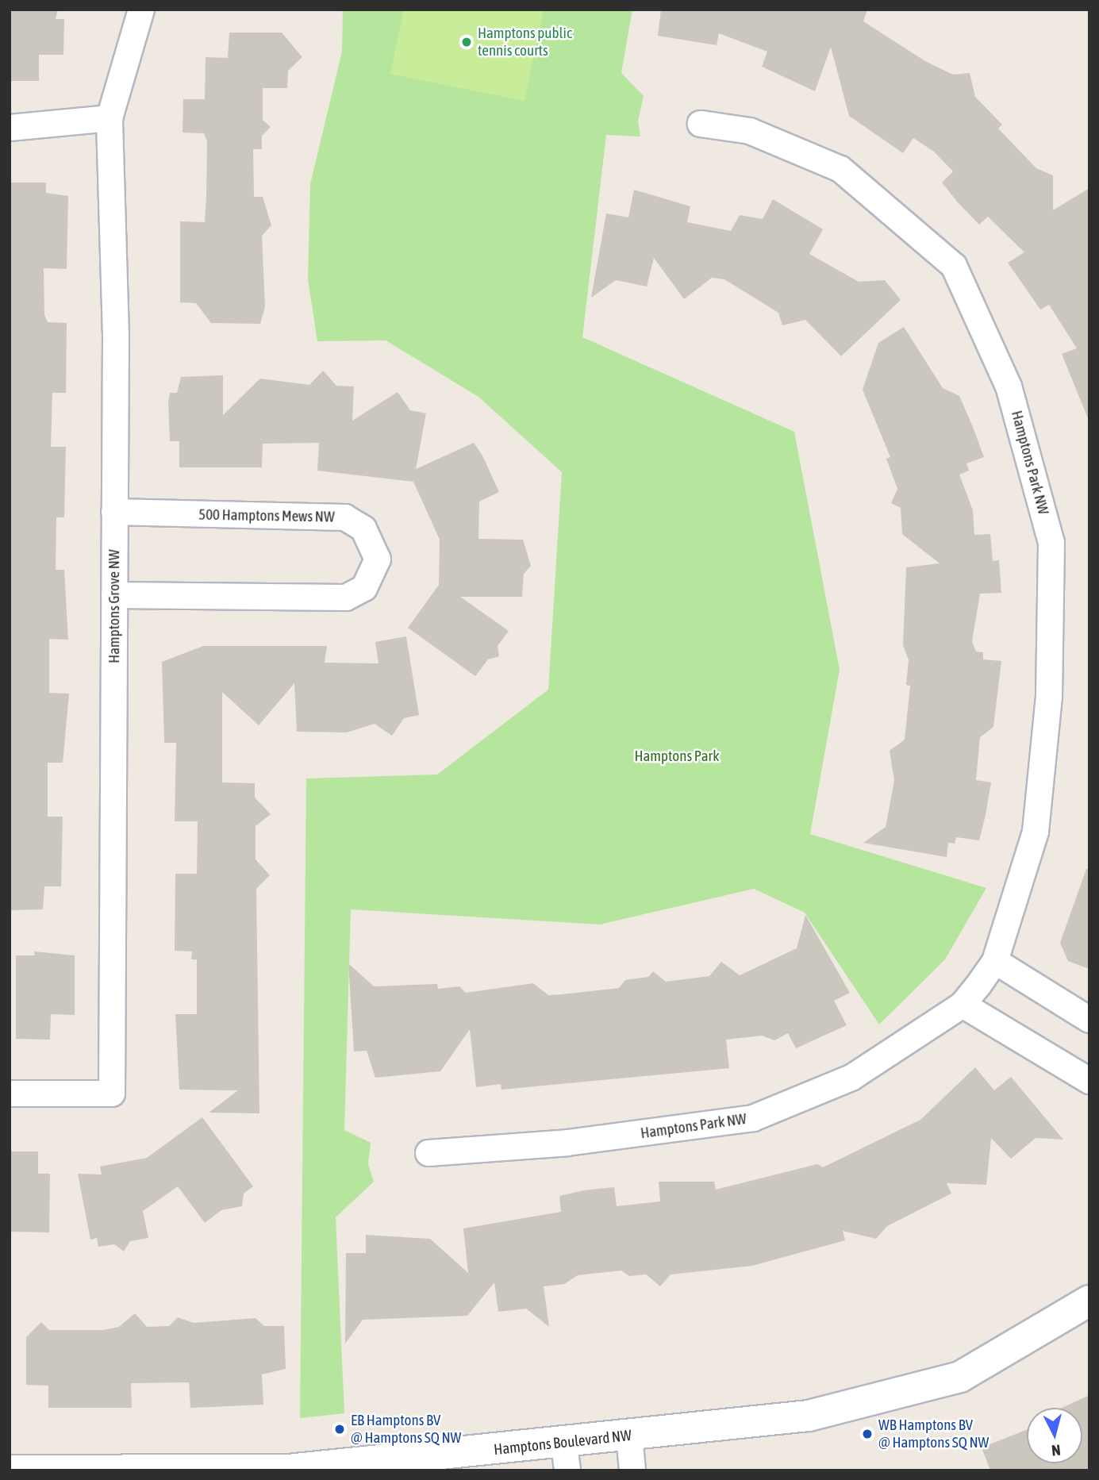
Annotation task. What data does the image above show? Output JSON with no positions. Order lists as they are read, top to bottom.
{
  "streets": {
    "street": [
      "Hamptons Park NW",
      "500 Hamptons Mews NW",
      "Hamptons Grove NW",
      "Hamptons Boulevard NW"
    ]
  },
  "crossings": [
    ["500 Hamptons Mews NW", "Hamptons Grove NW"]
  ],
  "parks": ["Hamptons Park"],
  "places": ["Hamptons public tennis courts", "EB Hamptons BV @ Hamptons SQ NW", "WB Hamptons BV @ Hamptons SQ NW"],
  "north": "bottom"
}
